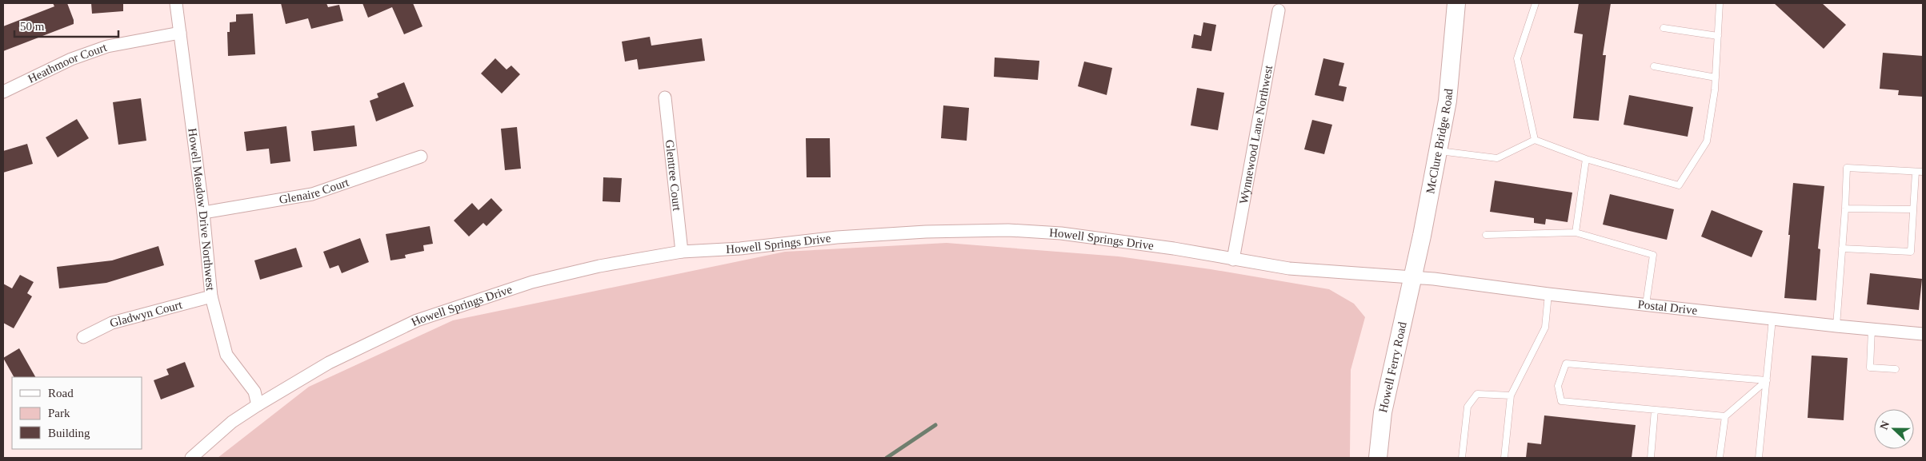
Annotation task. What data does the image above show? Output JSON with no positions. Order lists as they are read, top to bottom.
{
  "streets": {
    "street": [
      "Heathmoor Court",
      "Wynnewood Lane Northwest",
      "McClure Bridge Road",
      "Glentree Court",
      "Glenaire Court",
      "Howell Meadow Drive Northwest",
      "Howell Springs Drive",
      "Postal Drive",
      "Gladwyn Court",
      "Howell Ferry Road"
    ]
  },
  "crossings": [
    ["Heathmoor Court", "Howell Meadow Drive Northwest"],
    ["Wynnewood Lane Northwest", "Howell Springs Drive"],
    ["McClure Bridge Road", "Howell Springs Drive"],
    ["McClure Bridge Road", "Postal Drive"],
    ["McClure Bridge Road", "Howell Ferry Road"],
    ["Glentree Court", "Howell Springs Drive"],
    ["Glenaire Court", "Howell Meadow Drive Northwest"],
    ["Howell Meadow Drive Northwest", "Howell Springs Drive"],
    ["Howell Meadow Drive Northwest", "Gladwyn Court"],
    ["Howell Springs Drive", "Postal Drive"],
    ["Howell Springs Drive", "Howell Ferry Road"],
    ["Postal Drive", "Howell Ferry Road"]
  ],
  "legend": ["Road", "Park", "Building"],
  "scale_bar": "50 m",
  "north": "left"
}
